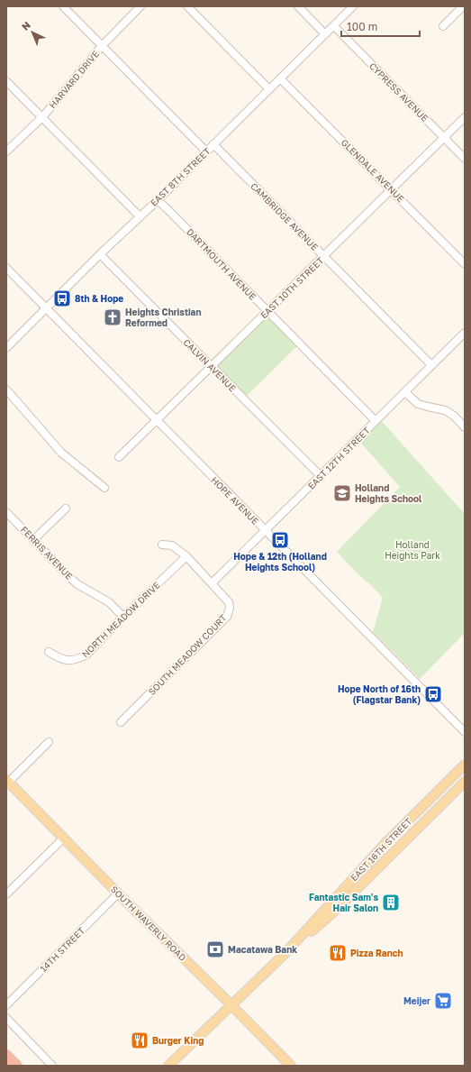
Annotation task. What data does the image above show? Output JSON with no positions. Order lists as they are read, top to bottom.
{
  "streets": {
    "main road": ["EAST 16TH STREET", "SOUTH WAVERLY ROAD"],
    "street": [
      "HARVARD DRIVE",
      "CYPRESS AVENUE",
      "GLENDALE AVENUE",
      "EAST 8TH STREET",
      "CAMBRIDGE AVENUE",
      "DARTMOUTH AVENUE",
      "EAST 10TH STREET",
      "CALVIN AVENUE",
      "EAST 12TH STREET",
      "HOPE AVENUE",
      "FERRIS AVENUE",
      "NORTH MEADOW DRIVE",
      "SOUTH MEADOW COURT",
      "14TH STREET"
    ]
  },
  "crossings": [
    ["CYPRESS AVENUE", "EAST 8TH STREET"],
    ["CYPRESS AVENUE", "EAST 10TH STREET"],
    ["GLENDALE AVENUE", "EAST 8TH STREET"],
    ["GLENDALE AVENUE", "EAST 10TH STREET"],
    ["EAST 8TH STREET", "CAMBRIDGE AVENUE"],
    ["EAST 8TH STREET", "DARTMOUTH AVENUE"],
    ["EAST 8TH STREET", "CALVIN AVENUE"],
    ["EAST 8TH STREET", "HOPE AVENUE"],
    ["CAMBRIDGE AVENUE", "EAST 10TH STREET"],
    ["CAMBRIDGE AVENUE", "EAST 12TH STREET"],
    ["DARTMOUTH AVENUE", "EAST 10TH STREET"],
    ["DARTMOUTH AVENUE", "EAST 12TH STREET"],
    ["EAST 10TH STREET", "CALVIN AVENUE"],
    ["EAST 10TH STREET", "HOPE AVENUE"],
    ["CALVIN AVENUE", "EAST 12TH STREET"],
    ["EAST 12TH STREET", "HOPE AVENUE"],
    ["EAST 12TH STREET", "SOUTH MEADOW COURT"],
    ["FERRIS AVENUE", "NORTH MEADOW DRIVE"],
    ["NORTH MEADOW DRIVE", "SOUTH MEADOW COURT"],
    ["EAST 16TH STREET", "SOUTH WAVERLY ROAD"],
    ["SOUTH WAVERLY ROAD", "14TH STREET"]
  ],
  "parks": ["Holland Heights Park"],
  "places": {
    "bus stop": ["8th & Hope", "Hope & 12th (Holland Heights School)", "Hope North of 16th (Flagstar Bank)"],
    "church": ["Heights Christian Reformed"],
    "school or university": ["Holland Heights School"],
    "building": ["Fantastic Sam's Hair Salon"],
    "bank": ["Macatawa Bank"],
    "restaurant": ["Pizza Ranch", "Burger King"],
    "supermarket": ["Meijer"]
  },
  "scale_bar": "100 m",
  "north": "top left"
}
